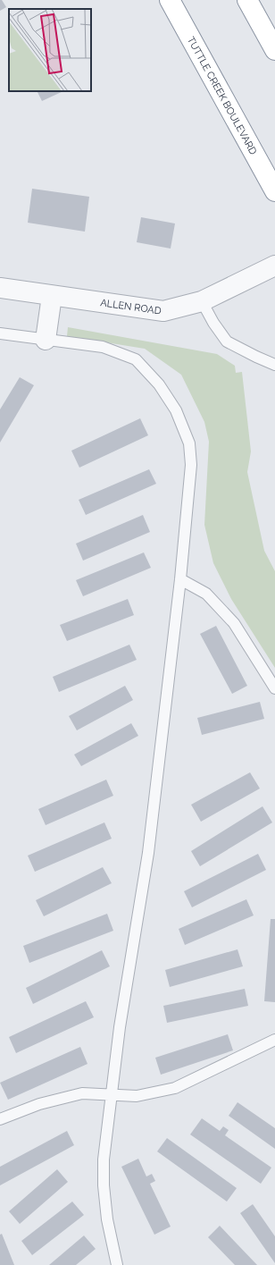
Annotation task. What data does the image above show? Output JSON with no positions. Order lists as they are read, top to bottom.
{
  "streets": {
    "highway": ["TUTTLE CREEK BOULEVARD"],
    "street": ["ALLEN ROAD"]
  }
}
